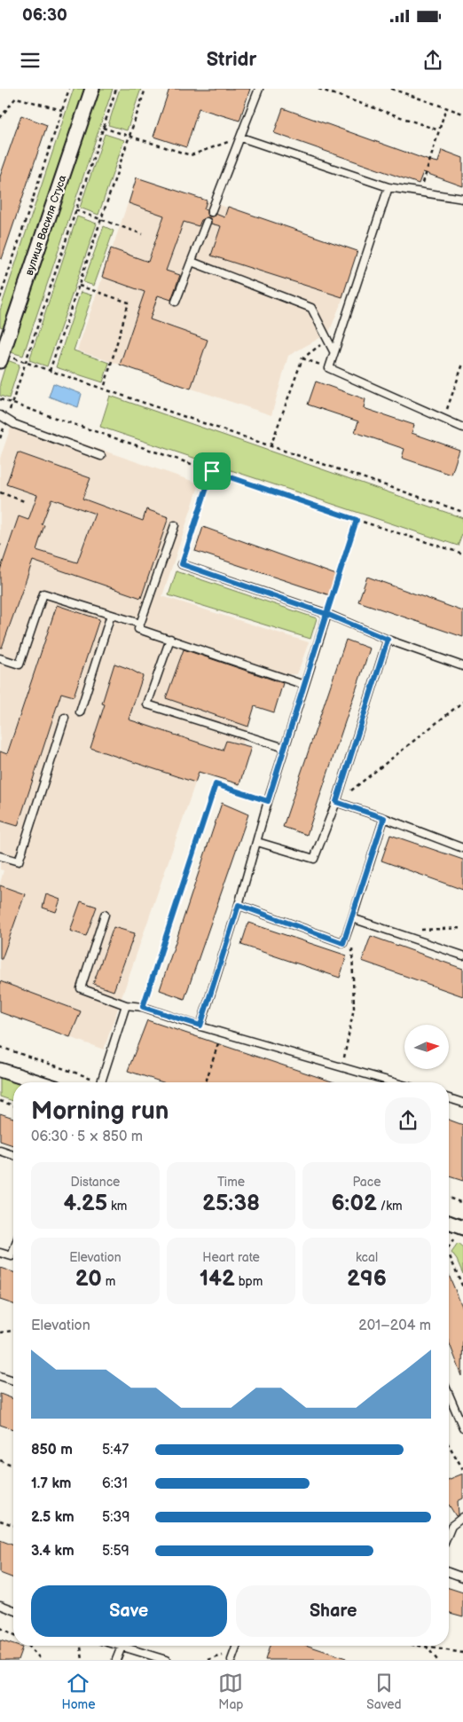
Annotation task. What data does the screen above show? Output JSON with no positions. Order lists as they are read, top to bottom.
{
  "streets": {
    "street": ["вулиця Василя Стуса"]
  },
  "north": "right",
  "page": {
    "status": "06:30",
    "header": "Stridr",
    "heading": ["Morning run", "06:30 · 5 × 850 m"],
    "stats": [
      ["Distance", "4.25 km"],
      ["Time", "25:38"],
      ["Pace", "6:02 /km"],
      ["Elevation", "20 m"],
      ["Heart rate", "142 bpm"],
      ["kcal", "296"]
    ],
    "chart": ["Elevation", "201–204 m"],
    "list": [
      {
        "name": "850 m",
        "note": "5:47"
      },
      {
        "name": "1.7 km",
        "note": "6:31"
      },
      {
        "name": "2.5 km",
        "note": "5:39"
      },
      {
        "name": "3.4 km",
        "note": "5:59"
      }
    ],
    "buttons": ["Save", "Share"],
    "tabs": ["Home", "Map", "Saved"]
  }
}
